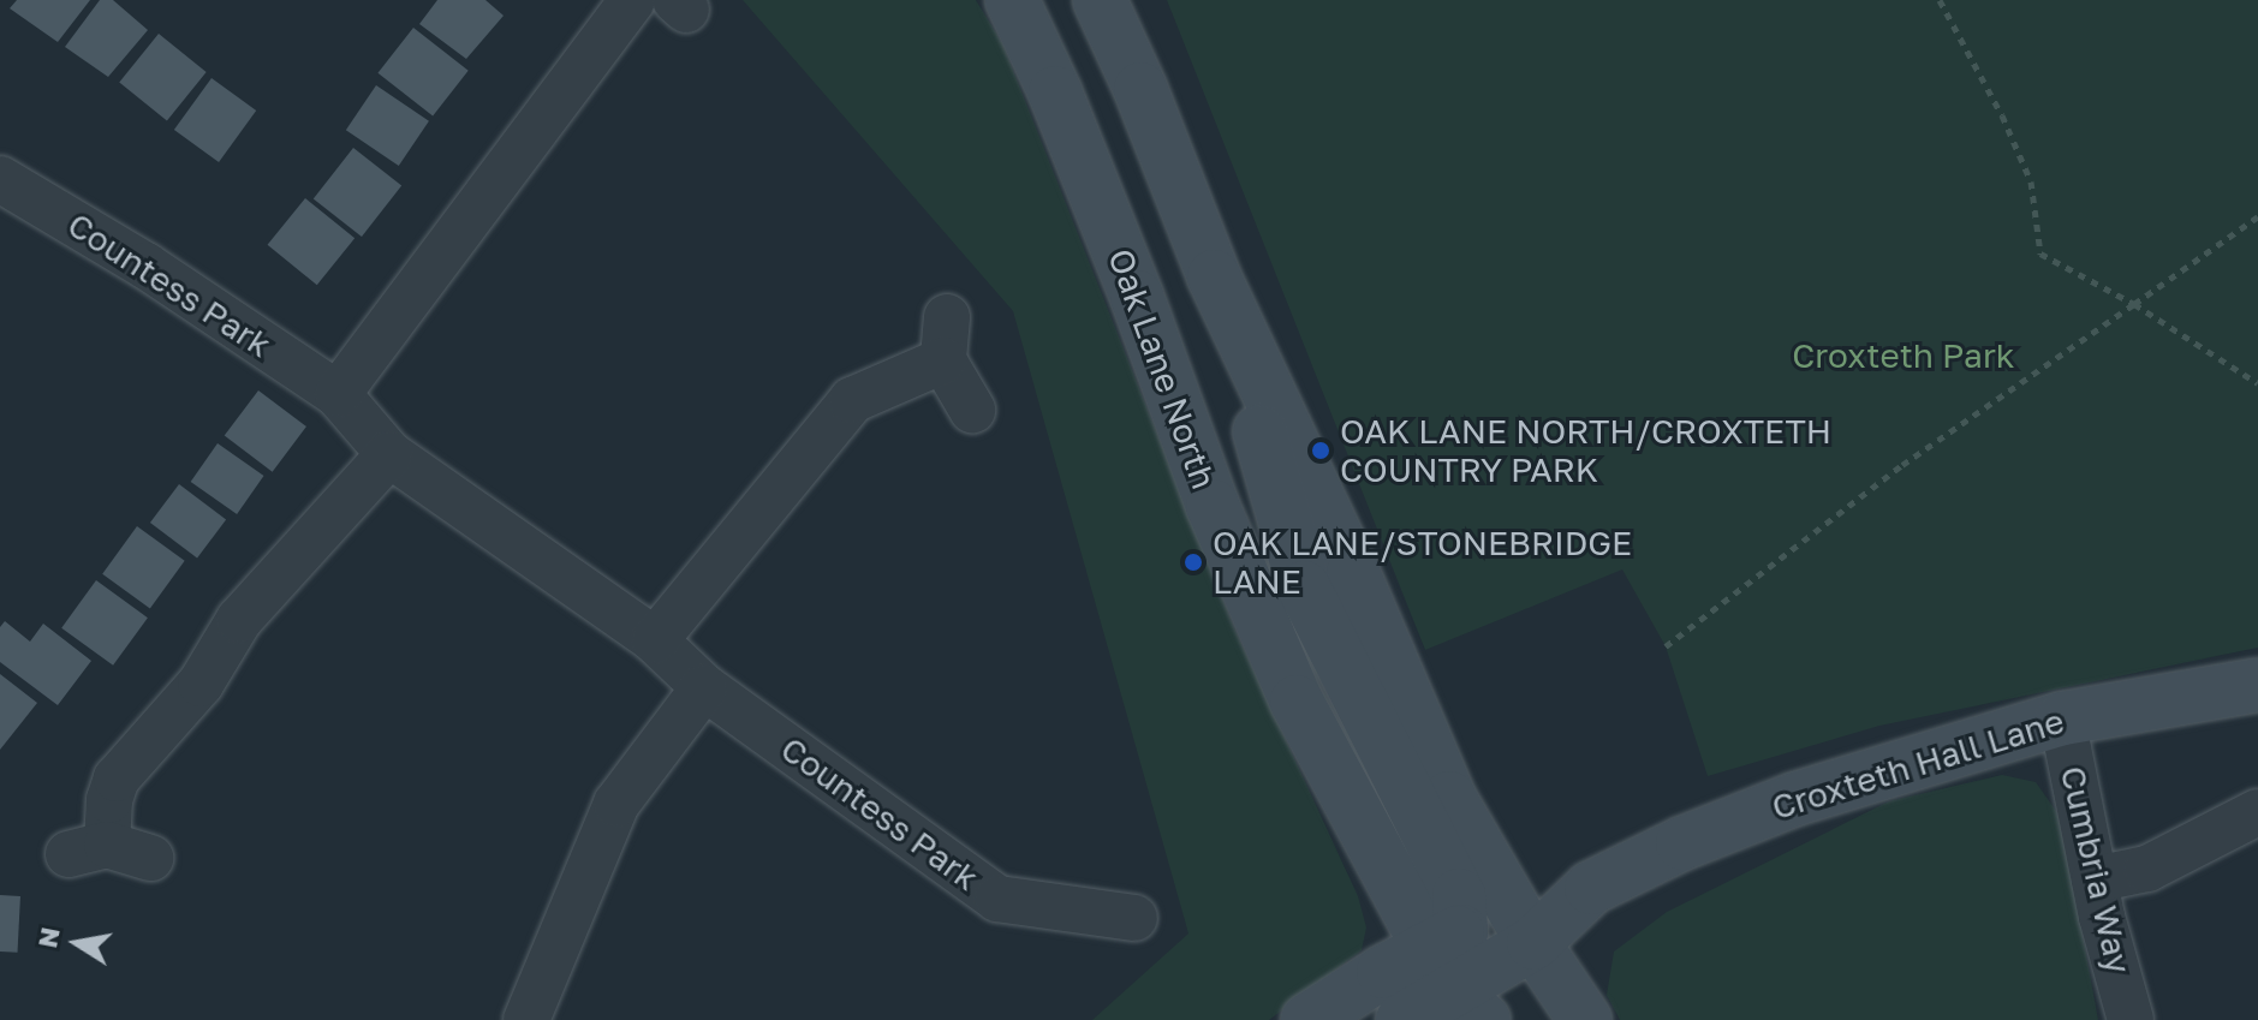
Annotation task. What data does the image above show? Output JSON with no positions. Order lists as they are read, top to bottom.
{
  "streets": {
    "street": [
      "Countess Park",
      "Oak Lane North",
      "Croxteth Hall Lane",
      "Cumbria Way"
    ]
  },
  "crossings": [
    ["Oak Lane North", "Croxteth Hall Lane"],
    ["Croxteth Hall Lane", "Cumbria Way"]
  ],
  "parks": ["Croxteth Park"],
  "places": ["OAK LANE NORTH/CROXTETH COUNTRY PARK", "OAK LANE/STONEBRIDGE LANE"],
  "north": "left"
}
